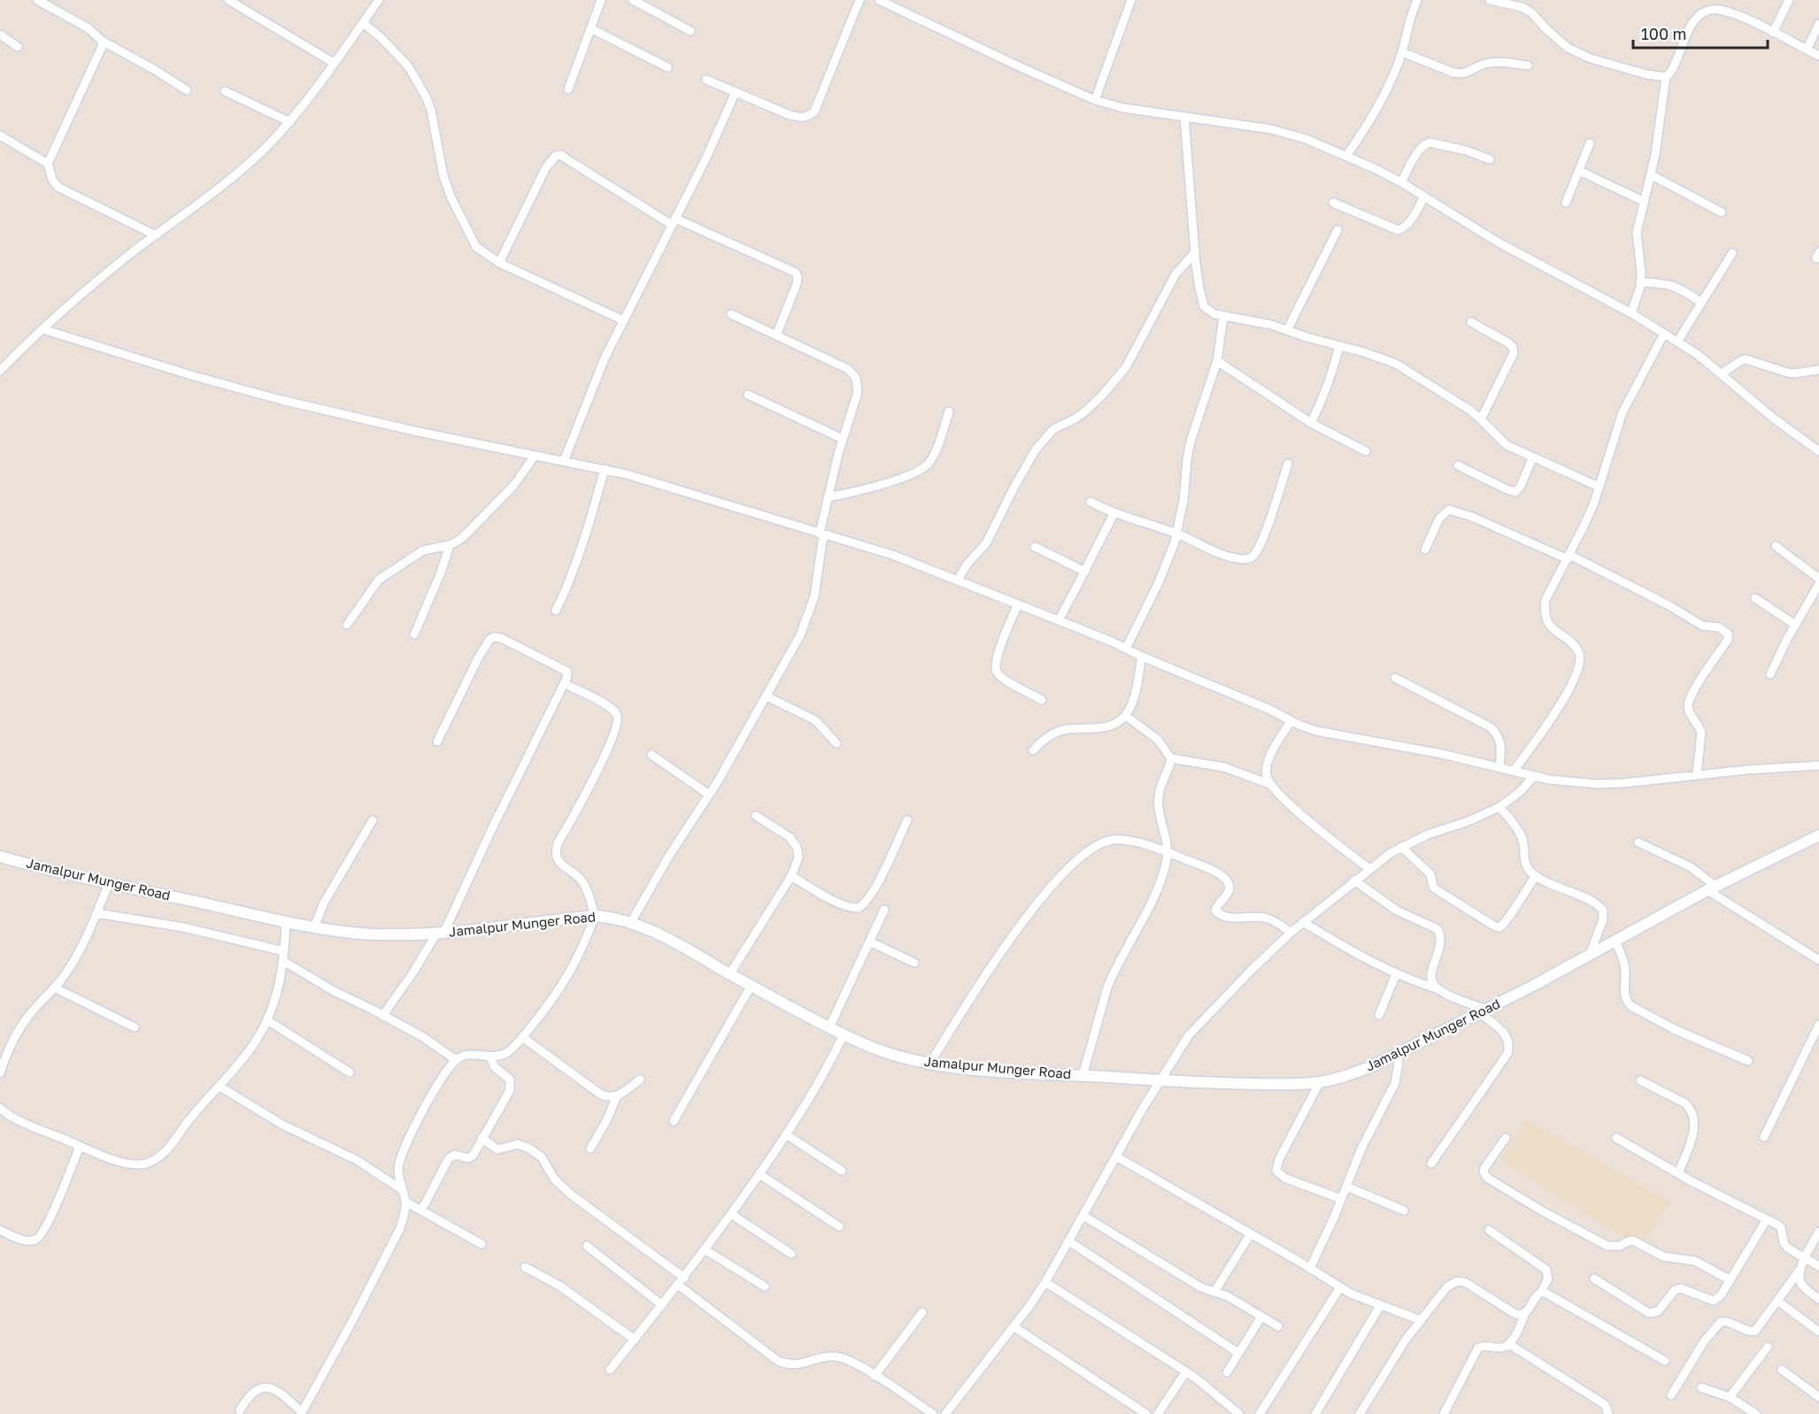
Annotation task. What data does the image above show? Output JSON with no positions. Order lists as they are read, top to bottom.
{
  "streets": {
    "street": ["Jamalpur Munger Road"]
  },
  "scale_bar": "100 m"
}
